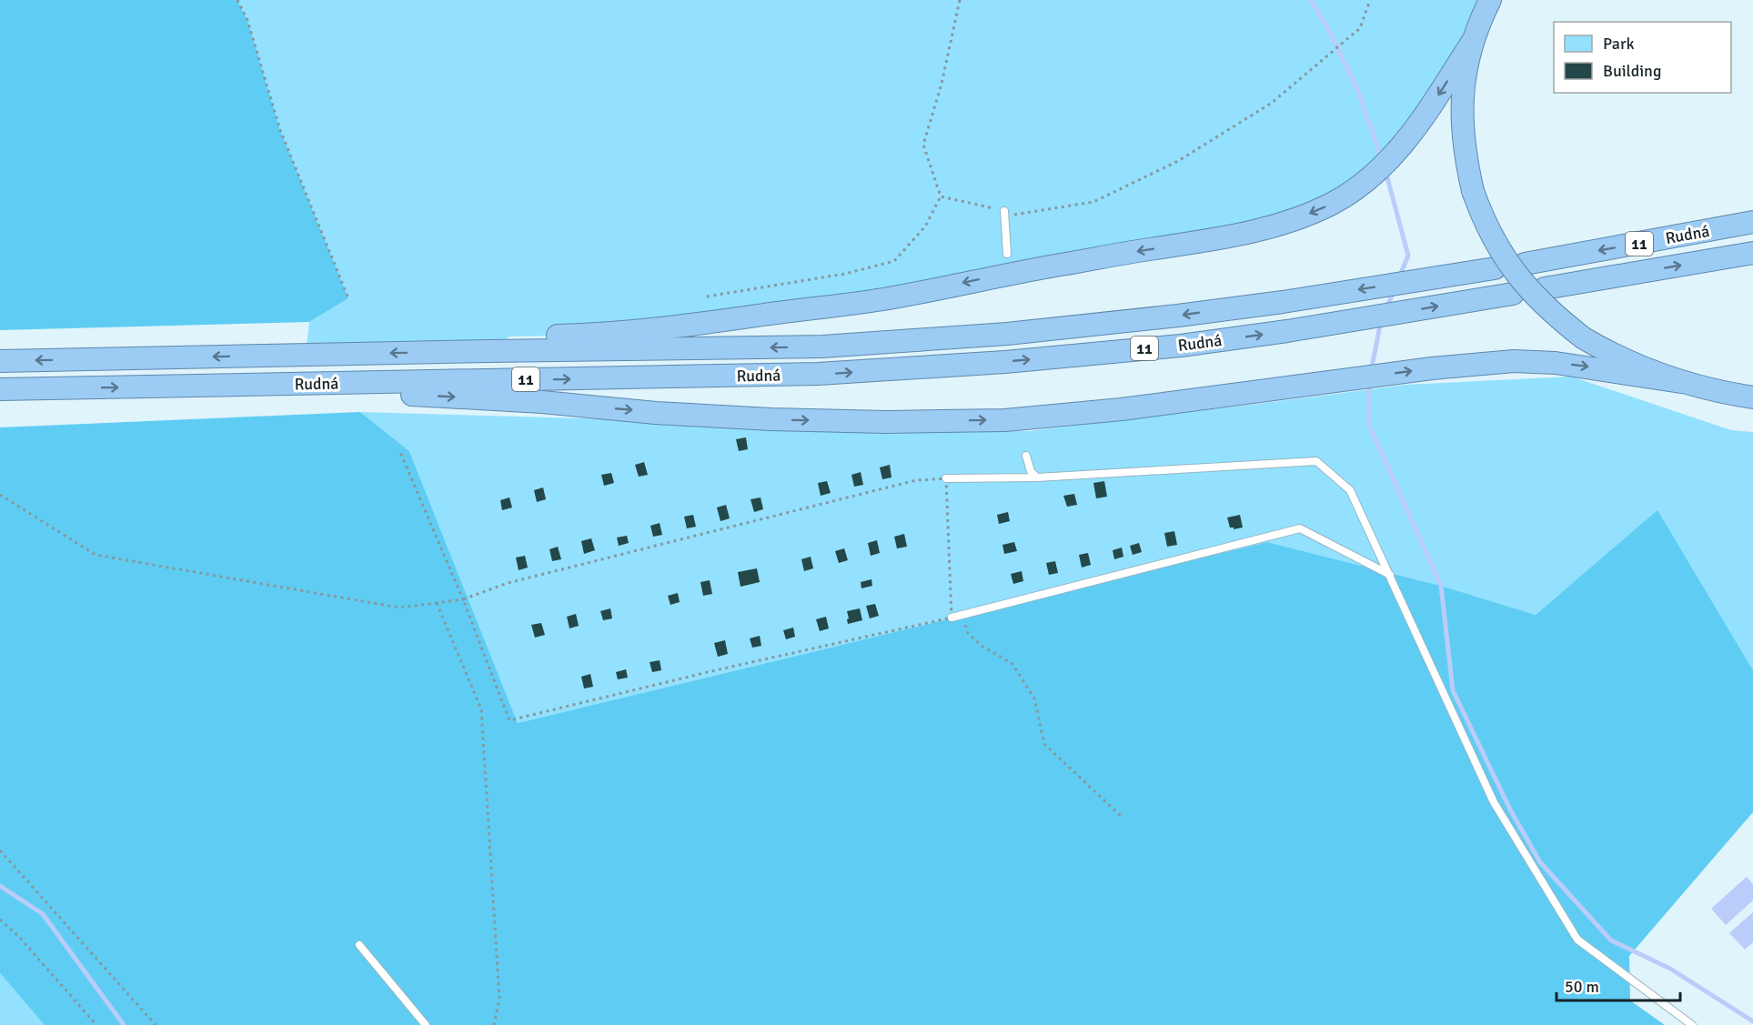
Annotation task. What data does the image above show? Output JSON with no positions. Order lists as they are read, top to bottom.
{
  "streets": {
    "highway": ["Rudná", "11"]
  },
  "legend": ["Park", "Building"],
  "scale_bar": "50 m"
}
